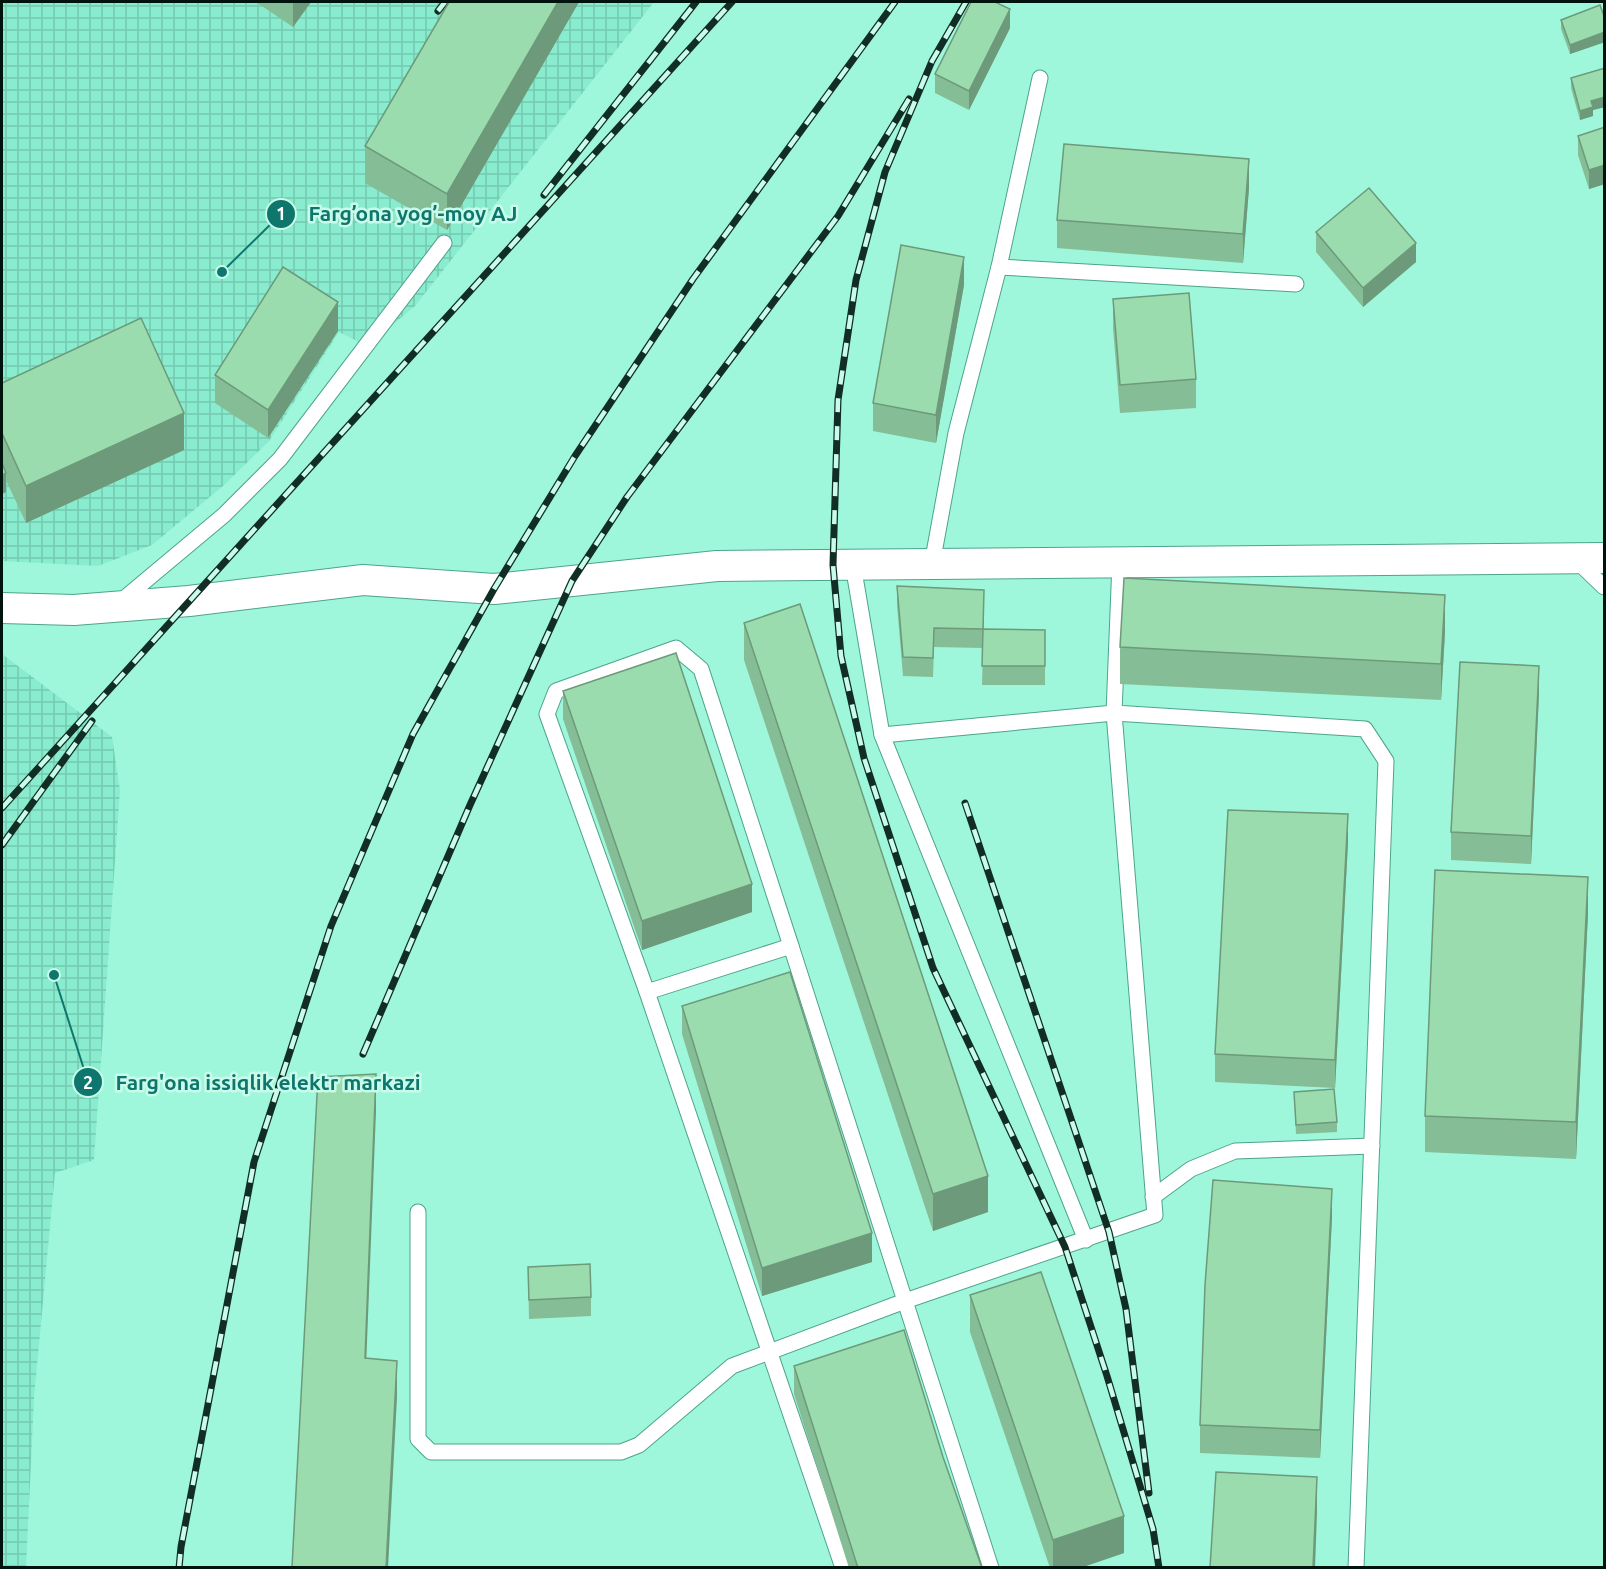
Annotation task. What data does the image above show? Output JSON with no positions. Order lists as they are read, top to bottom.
{
  "places": ["Farg’ona yog’-moy AJ", "Farg'ona issiqlik elektr markazi"]
}
